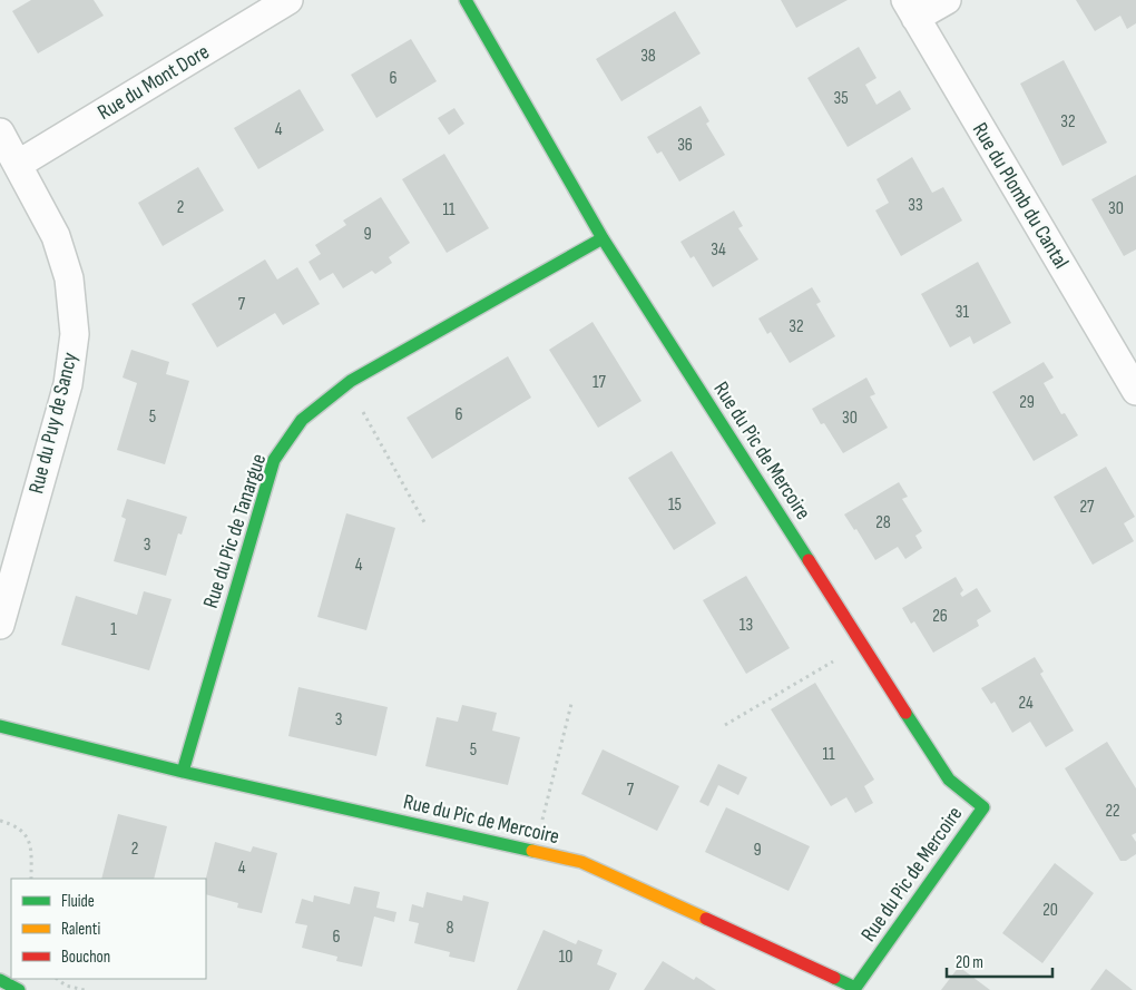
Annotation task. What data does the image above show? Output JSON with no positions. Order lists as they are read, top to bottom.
{
  "streets": {
    "street": [
      "Rue du Mont Dore",
      "Rue du Plomb du Cantal",
      "Rue du Puy de Sancy",
      "Rue du Pic de Mercoire",
      "Rue du Pic de Tanargue"
    ]
  },
  "crossings": [
    ["Rue du Mont Dore", "Rue du Puy de Sancy"],
    ["Rue du Pic de Mercoire", "Rue du Pic de Tanargue"]
  ],
  "house_numbers": [
    "38",
    "6",
    "35",
    "32",
    "4",
    "36",
    "33",
    "2",
    "30",
    "11",
    "9",
    "34",
    "7",
    "31",
    "32",
    "17",
    "29",
    "6",
    "5",
    "30",
    "15",
    "27",
    "28",
    "3",
    "4",
    "26",
    "13",
    "1",
    "24",
    "3",
    "5",
    "11",
    "7",
    "22",
    "2",
    "9",
    "4",
    "20",
    "8",
    "6",
    "10"
  ],
  "legend": ["Fluide", "Ralenti", "Bouchon"],
  "scale_bar": "20 m"
}
